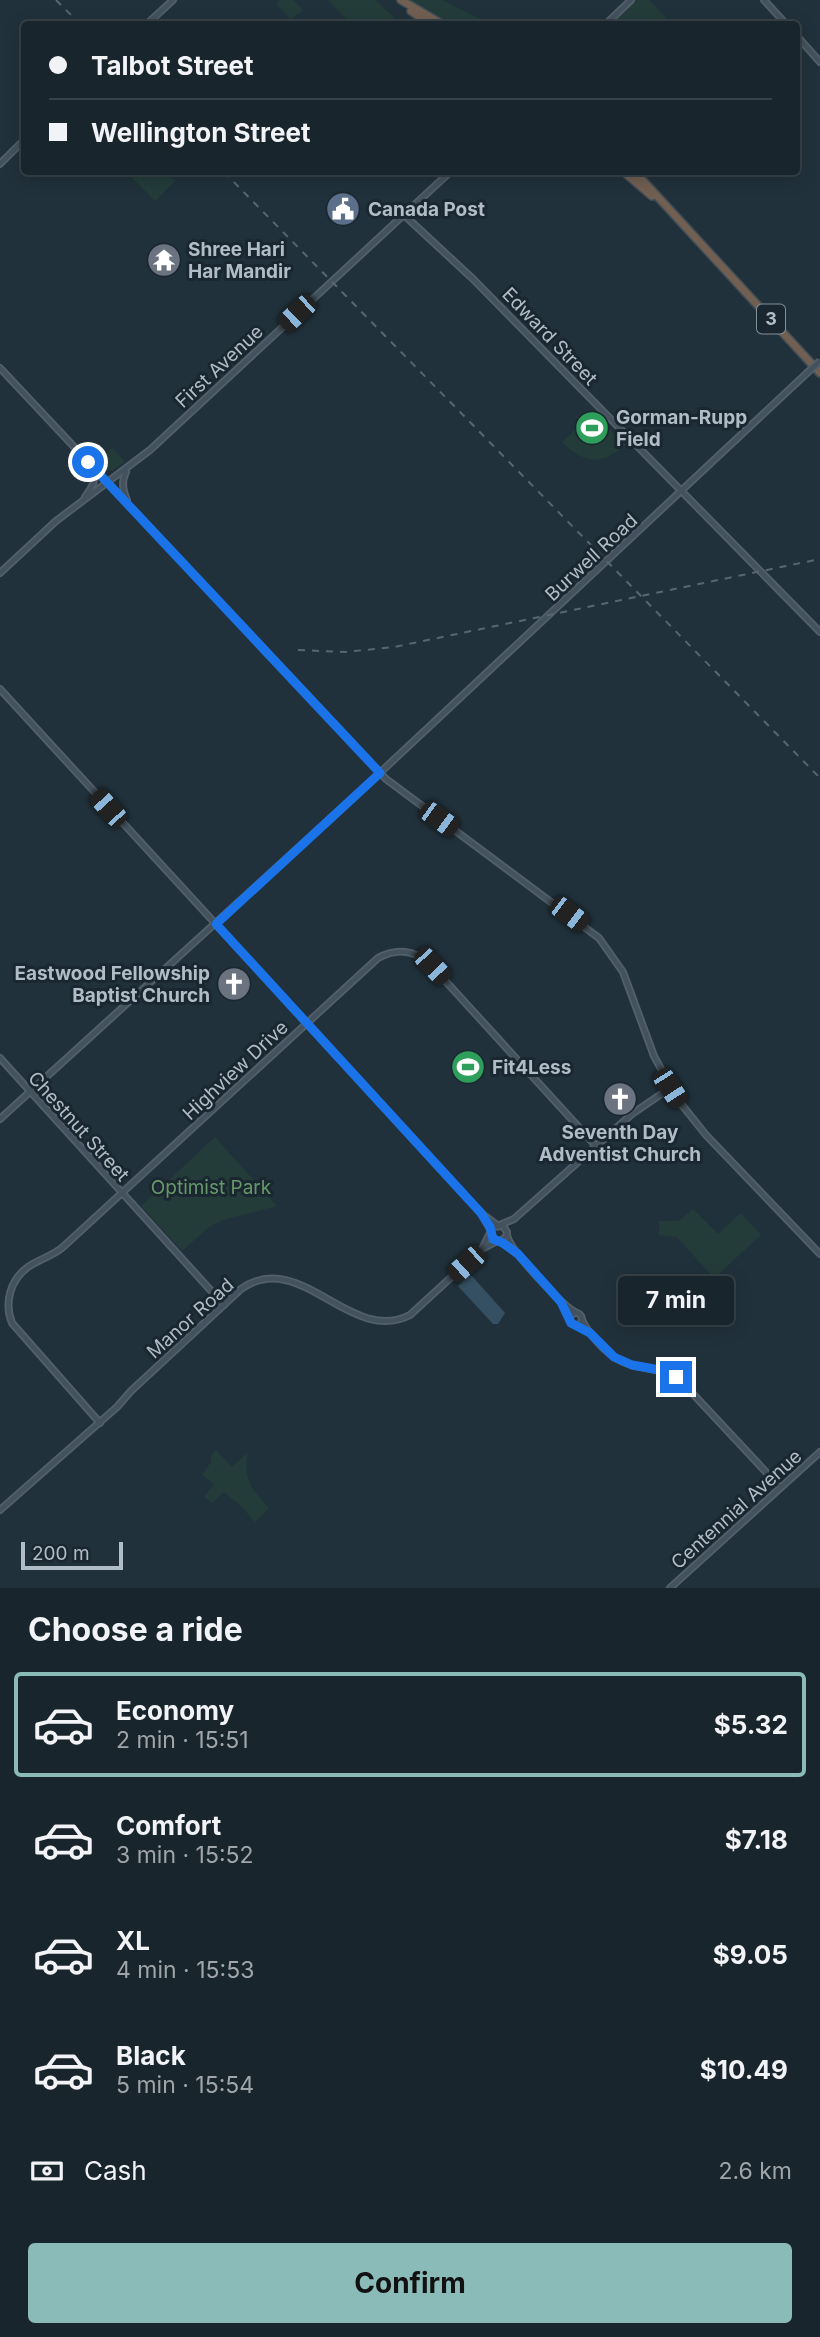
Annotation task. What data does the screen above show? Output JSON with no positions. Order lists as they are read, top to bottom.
{
  "streets": {
    "highway": ["3"],
    "street": [
      "Edward Street",
      "First Avenue",
      "Burwell Road",
      "Highview Drive",
      "Chestnut Street",
      "Manor Road",
      "Centennial Avenue"
    ]
  },
  "crossings": [
    ["Edward Street", "First Avenue"],
    ["Edward Street", "Burwell Road"],
    ["Burwell Road", "Chestnut Street"],
    ["Highview Drive", "Chestnut Street"],
    ["Highview Drive", "Manor Road"],
    ["Chestnut Street", "Manor Road"]
  ],
  "parks": ["Optimist Park"],
  "places": {
    "public building": ["Canada Post"],
    "temple": ["Shree Hari Har Mandir"],
    "sports": ["Gorman-Rupp Field", "Fit4Less"],
    "church": ["Eastwood Fellowship Baptist Church", "Seventh Day Adventist Church"]
  },
  "scale_bar": "200 m",
  "page": {
    "banner": ["Talbot Street", "Wellington Street"],
    "bubble": "7 min",
    "scale": "200 m",
    "heading": "Choose a ride",
    "list": [
      {
        "name": "Economy",
        "note": "2 min · 15:51",
        "value": "$5.32"
      },
      {
        "name": "Comfort",
        "note": "3 min · 15:52",
        "value": "$7.18"
      },
      {
        "name": "XL",
        "note": "4 min · 15:53",
        "value": "$9.05"
      },
      {
        "name": "Black",
        "note": "5 min · 15:54",
        "value": "$10.49"
      }
    ],
    "pay": ["Cash", "2.6 km"],
    "buttons": "Confirm"
  }
}
